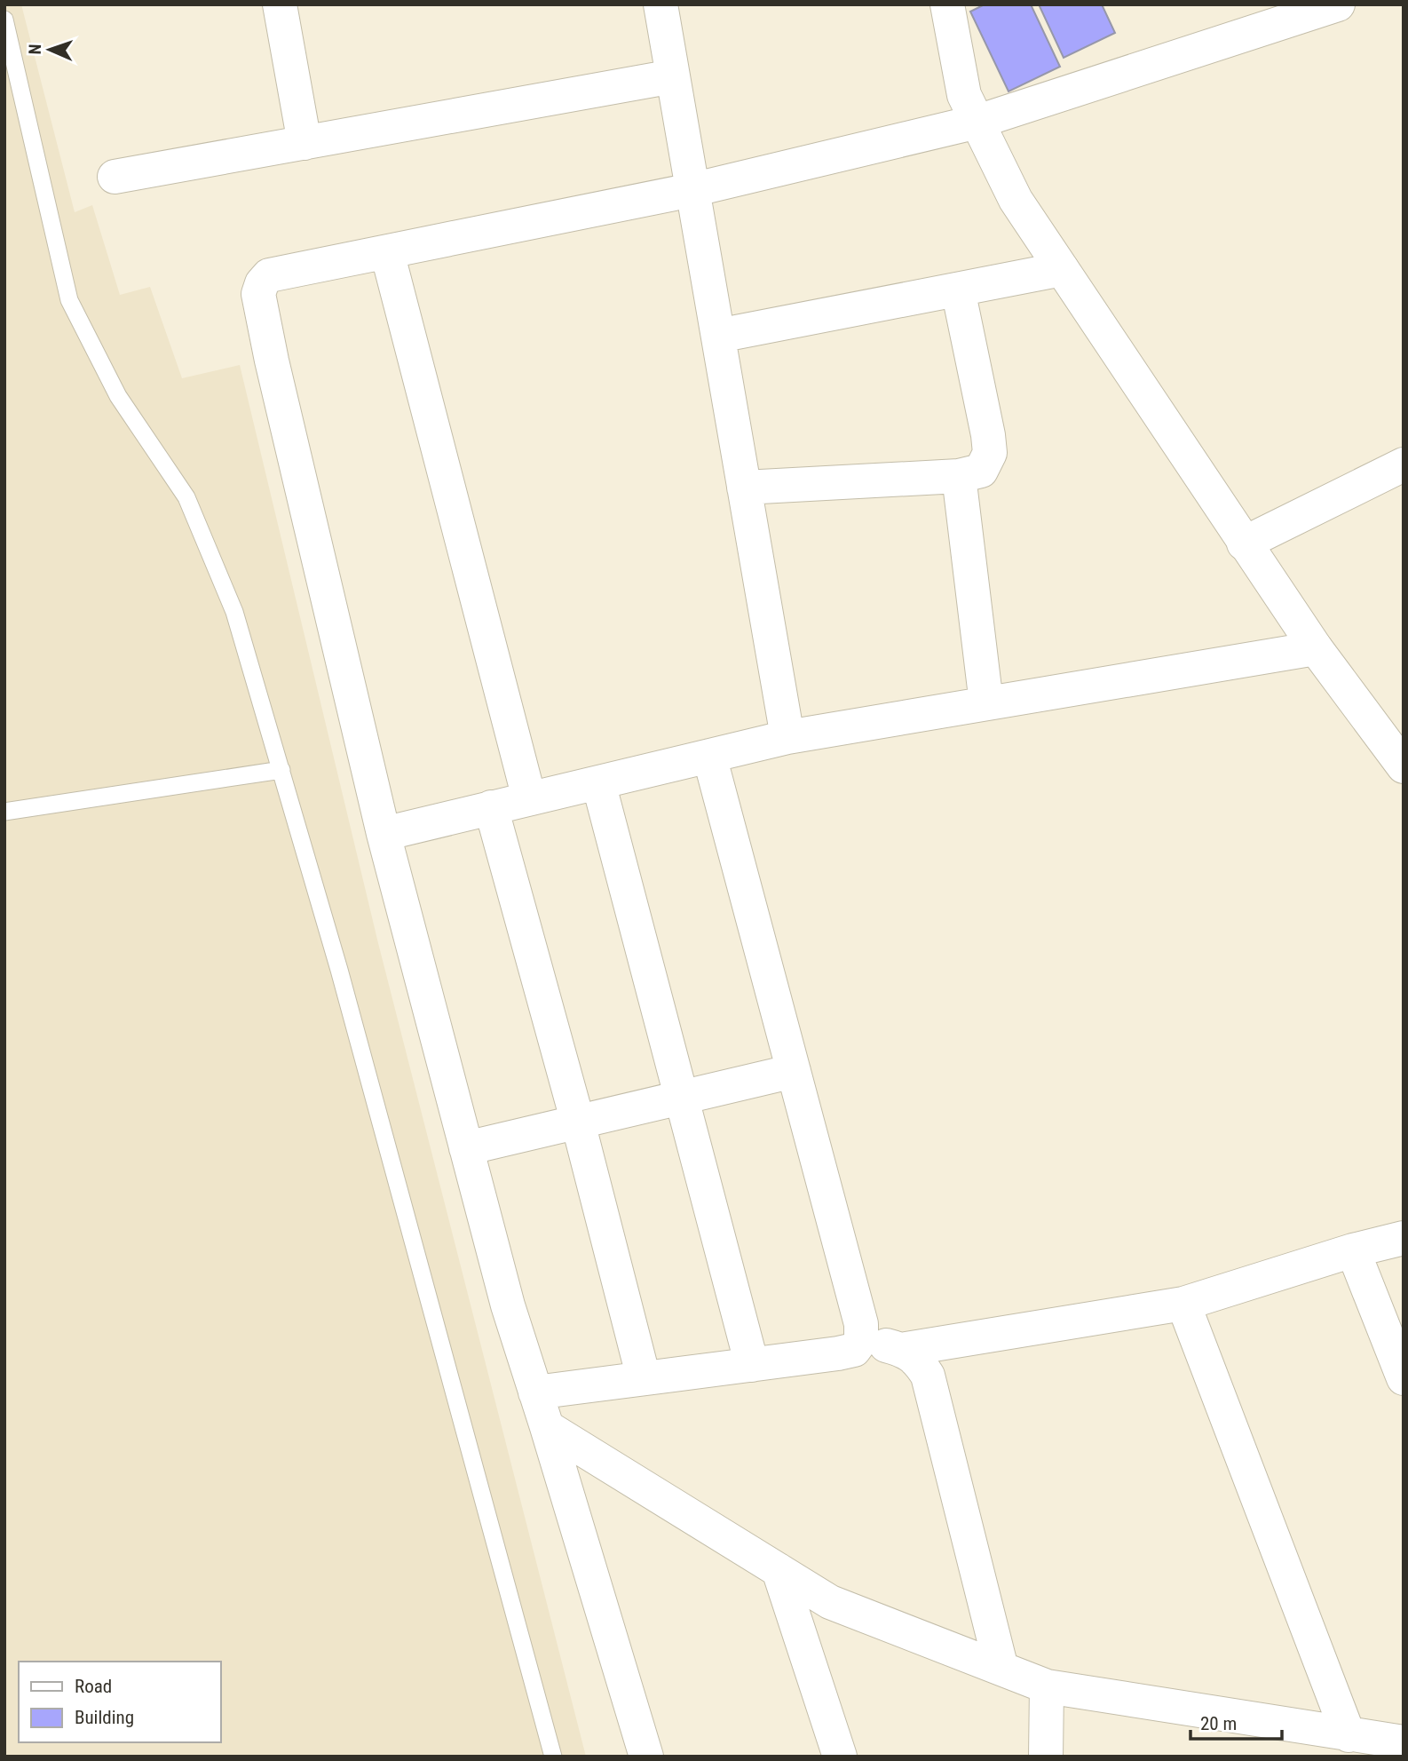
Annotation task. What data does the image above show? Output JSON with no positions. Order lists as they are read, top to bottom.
{
  "legend": ["Road", "Building"],
  "scale_bar": "20 m",
  "north": "left"
}
